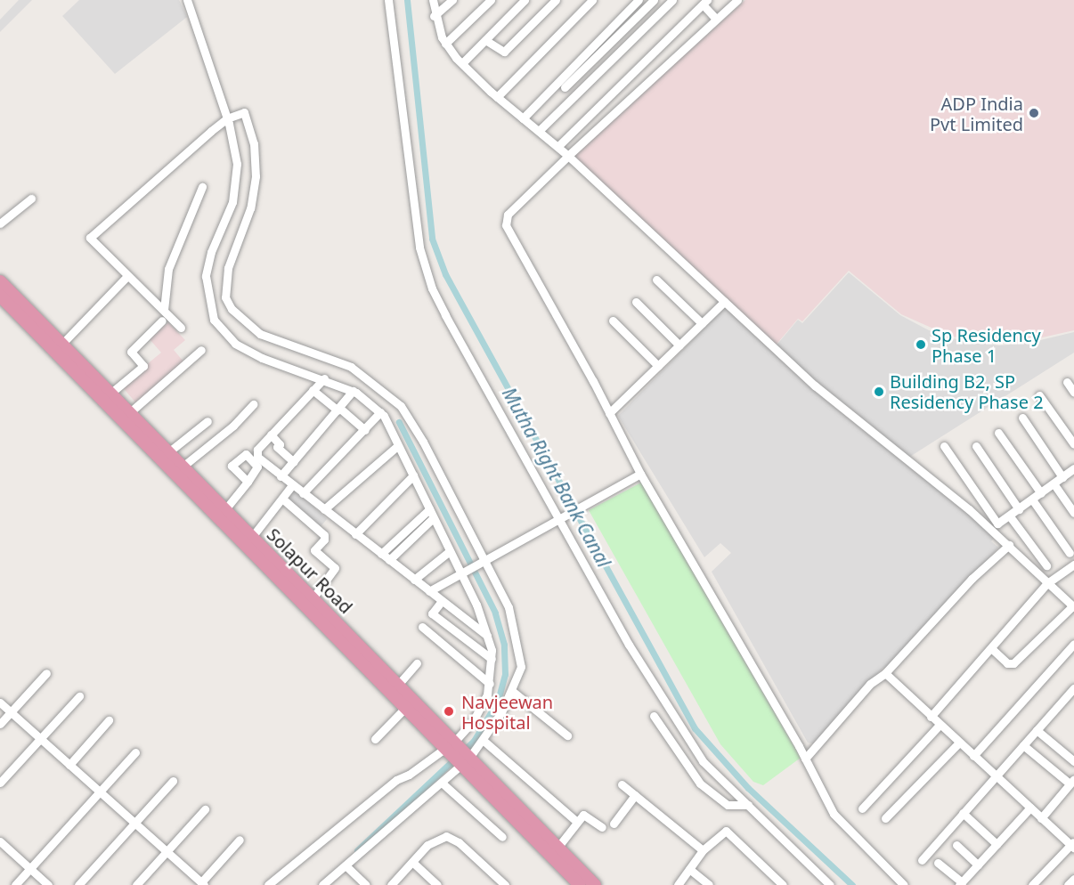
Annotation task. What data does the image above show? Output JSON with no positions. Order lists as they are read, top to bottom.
{
  "streets": {
    "highway": ["Solapur Road"]
  },
  "water": ["Mutha Right Bank Canal"],
  "places": [
    "ADP India Pvt Limited",
    "Sp Residency Phase 1",
    "Building B2, SP Residency Phase 2",
    "Navjeewan Hospital"
  ]
}
